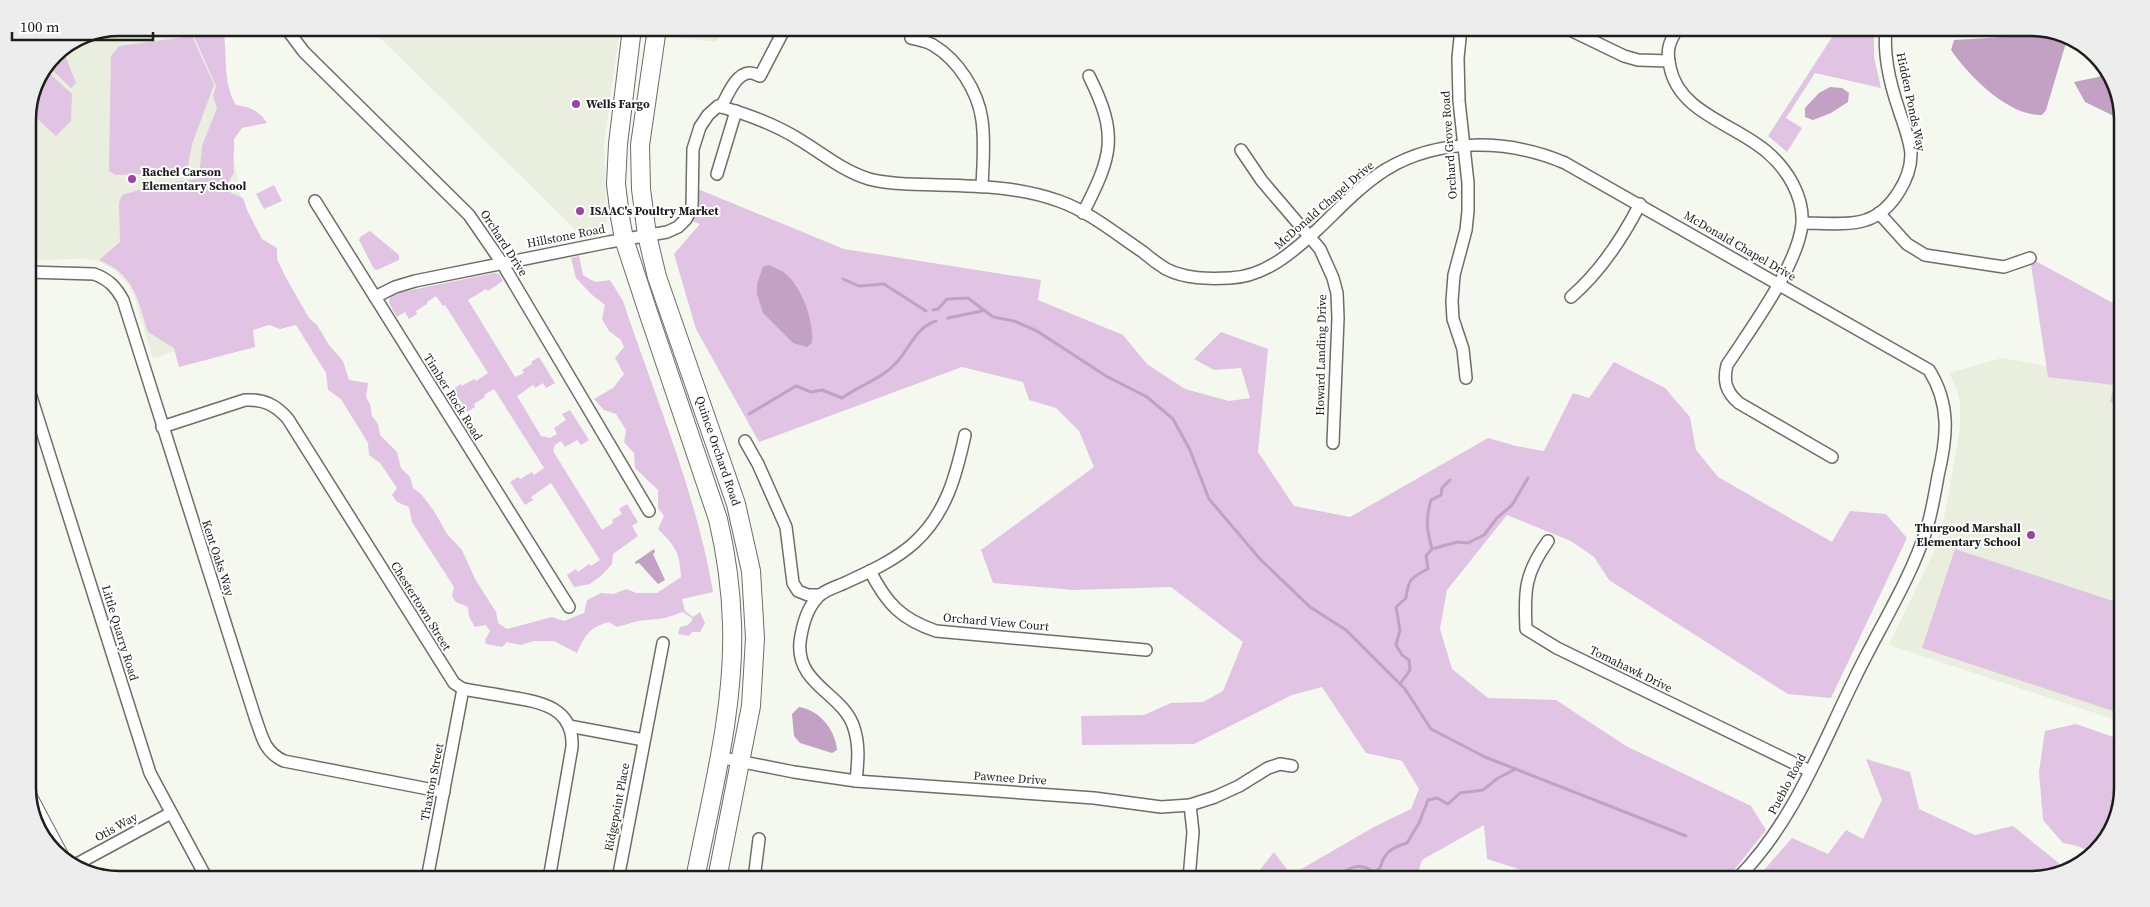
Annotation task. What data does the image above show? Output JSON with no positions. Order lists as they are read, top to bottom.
{
  "streets": {
    "main road": ["Quince Orchard Road"],
    "street": [
      "Hidden Ponds Way",
      "Orchard Grove Road",
      "McDonald Chapel Drive",
      "Hillstone Road",
      "Orchard Drive",
      "Howard Landing Drive",
      "Timber Rock Road",
      "Kent Oaks Way",
      "Chestertown Street",
      "Orchard View Court",
      "Little Quarry Road",
      "Tomahawk Drive",
      "Pawnee Drive",
      "Thaxton Street",
      "Pueblo Road",
      "Ridgepoint Place",
      "Otis Way"
    ]
  },
  "crossings": [
    ["Orchard Grove Road", "McDonald Chapel Drive"],
    ["McDonald Chapel Drive", "Howard Landing Drive"],
    ["McDonald Chapel Drive", "Pueblo Road"],
    ["Hillstone Road", "Orchard Drive"],
    ["Hillstone Road", "Timber Rock Road"],
    ["Hillstone Road", "Quince Orchard Road"],
    ["Quince Orchard Road", "Pawnee Drive"],
    ["Kent Oaks Way", "Chestertown Street"],
    ["Kent Oaks Way", "Thaxton Street"],
    ["Chestertown Street", "Thaxton Street"],
    ["Little Quarry Road", "Otis Way"],
    ["Tomahawk Drive", "Pueblo Road"]
  ],
  "places": [
    "Wells Fargo",
    "Rachel Carson Elementary School",
    "ISAAC's Poultry Market",
    "Thurgood Marshall Elementary School"
  ],
  "scale_bar": "100 m"
}
